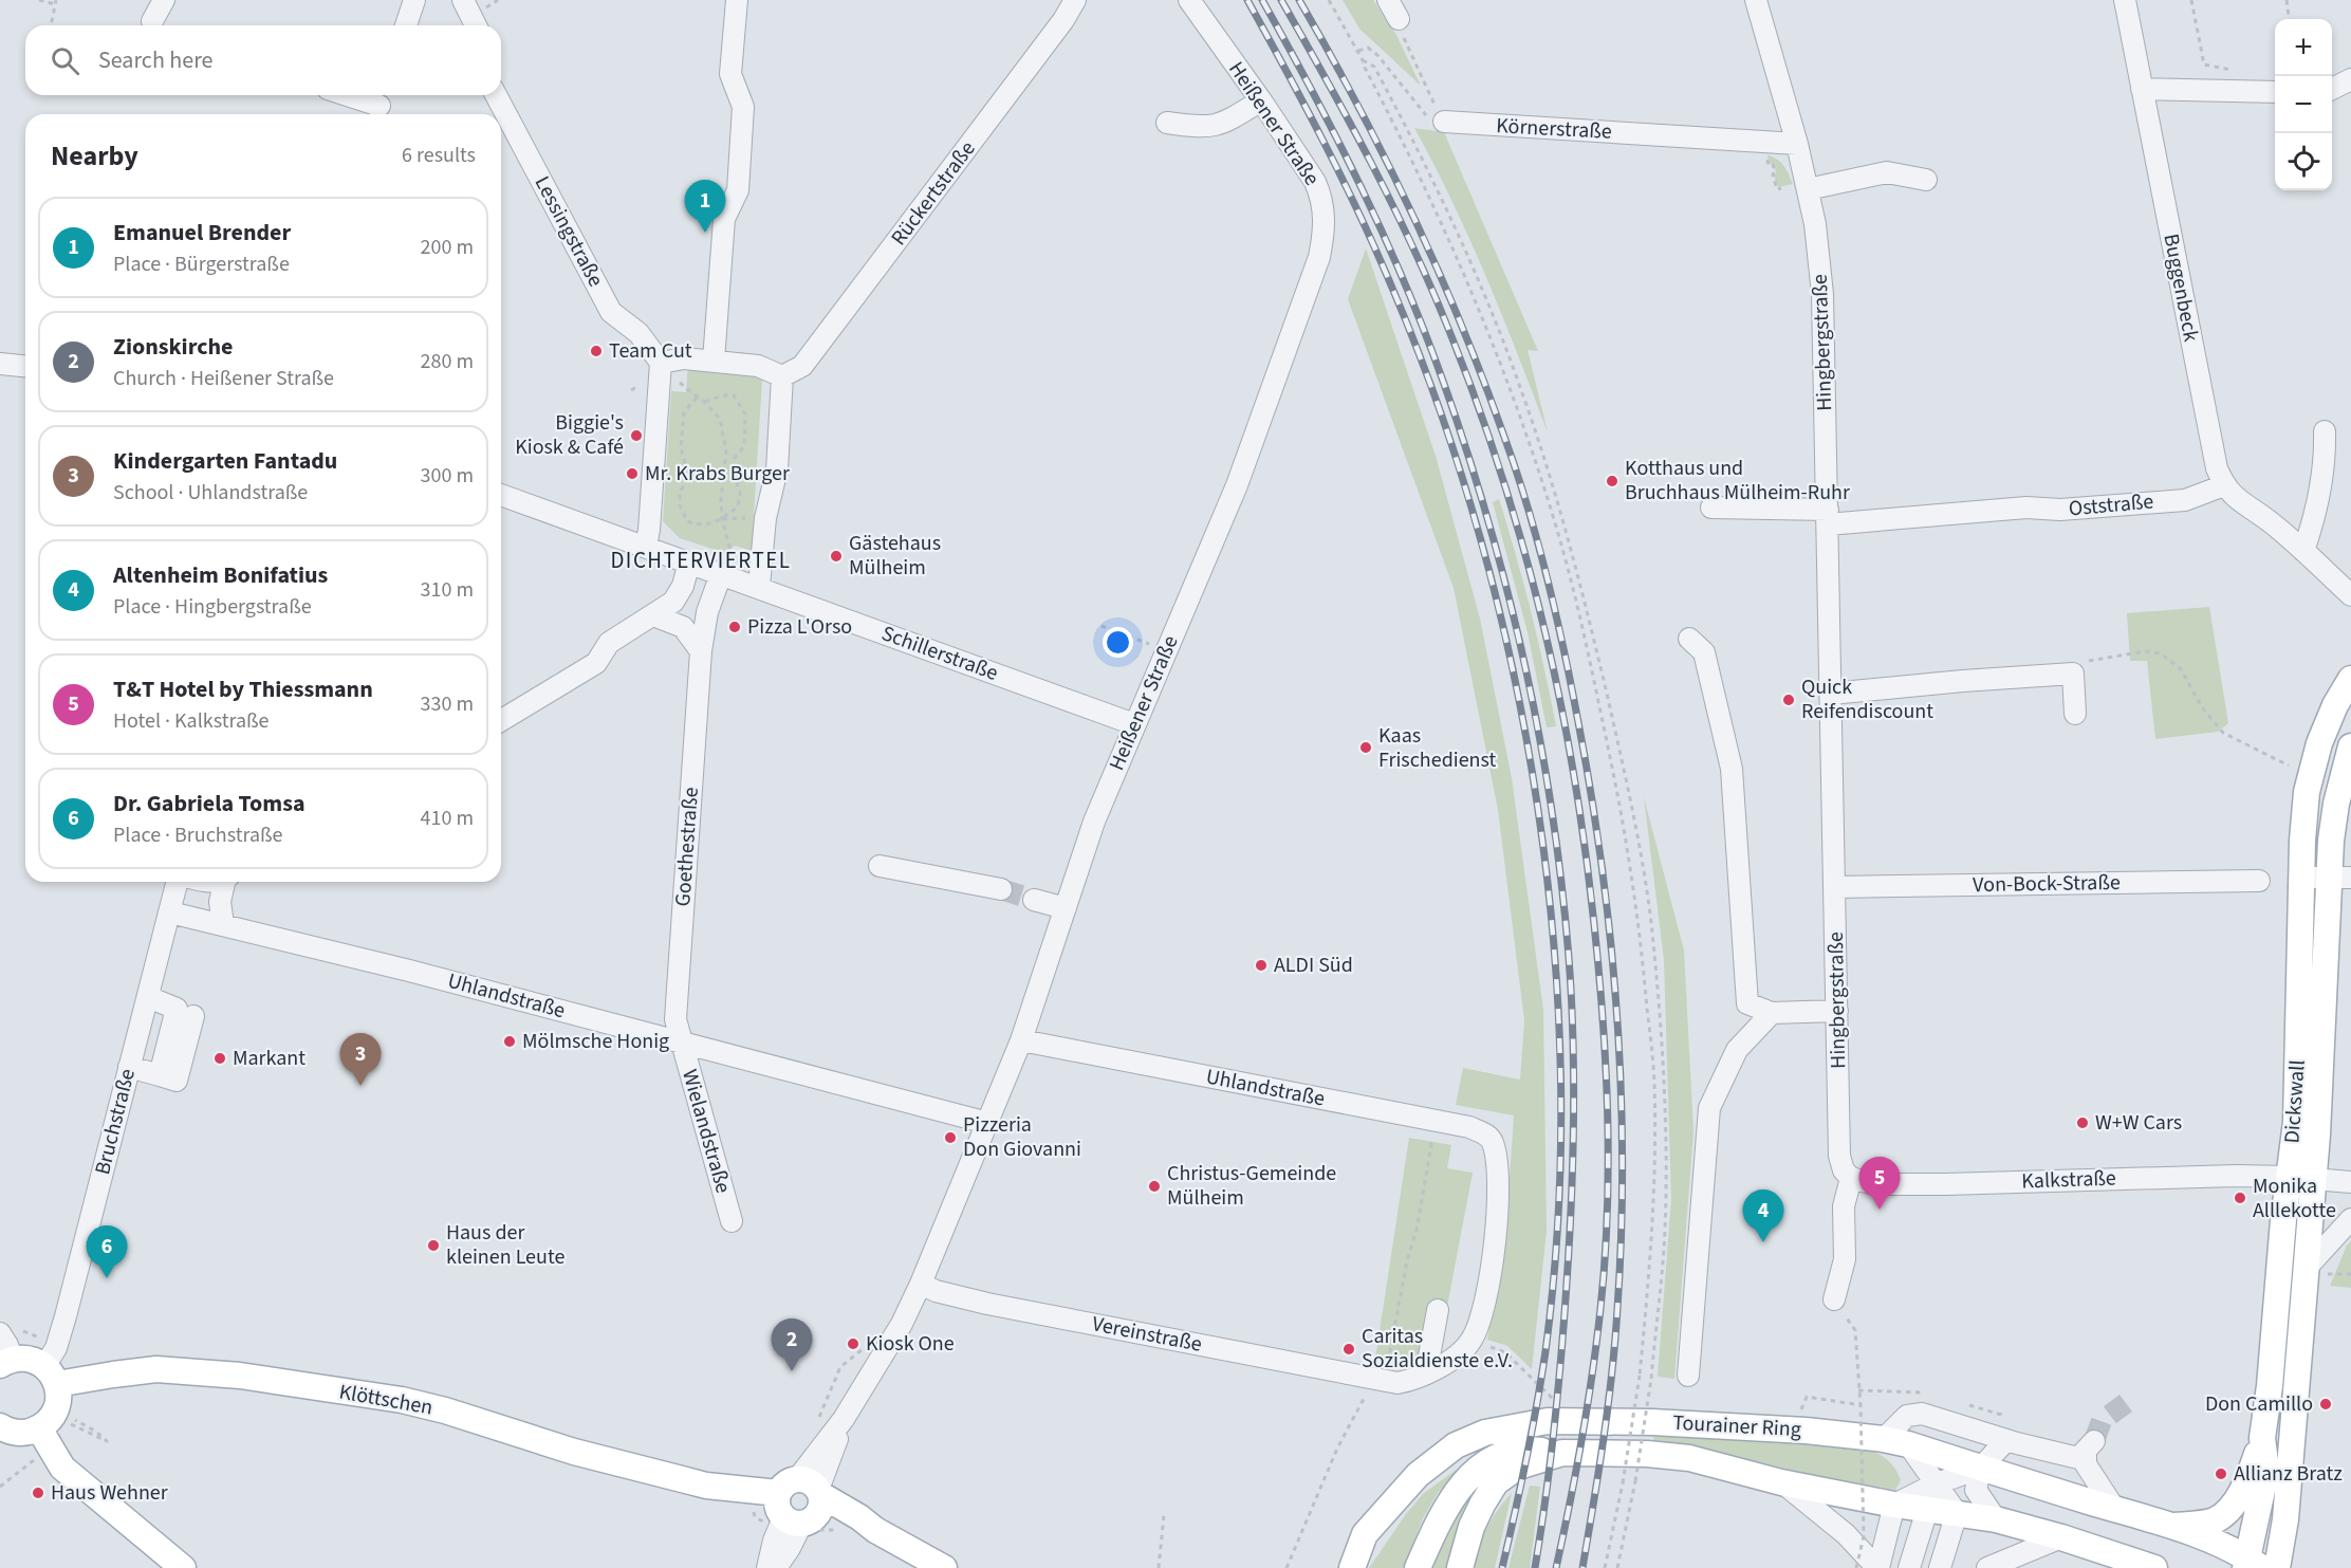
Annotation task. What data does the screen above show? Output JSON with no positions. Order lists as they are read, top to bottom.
{
  "streets": {
    "main road": ["Dickswall", "Klöttschen", "Tourainer Ring"],
    "street": [
      "Heißener Straße",
      "Körnerstraße",
      "Rückertstraße",
      "Lessingstraße",
      "Buggenbeck",
      "Hingbergstraße",
      "Oststraße",
      "Schillerstraße",
      "Goethestraße",
      "Von-Bock-Straße",
      "Uhlandstraße",
      "Bruchstraße",
      "Wielandstraße",
      "Kalkstraße",
      "Vereinstraße"
    ]
  },
  "crossings": [
    ["Heißener Straße", "Schillerstraße"],
    ["Heißener Straße", "Uhlandstraße"],
    ["Heißener Straße", "Vereinstraße"],
    ["Heißener Straße", "Klöttschen"],
    ["Körnerstraße", "Hingbergstraße"],
    ["Buggenbeck", "Oststraße"],
    ["Hingbergstraße", "Oststraße"],
    ["Hingbergstraße", "Von-Bock-Straße"],
    ["Hingbergstraße", "Kalkstraße"],
    ["Schillerstraße", "Goethestraße"],
    ["Goethestraße", "Uhlandstraße"],
    ["Goethestraße", "Wielandstraße"],
    ["Uhlandstraße", "Bruchstraße"],
    ["Uhlandstraße", "Wielandstraße"],
    ["Uhlandstraße", "Vereinstraße"],
    ["Dickswall", "Kalkstraße"],
    ["Dickswall", "Tourainer Ring"],
    ["Bruchstraße", "Klöttschen"]
  ],
  "districts": ["DICHTERVIERTEL"],
  "places": [
    "Team Cut",
    "Biggie's Kiosk & Café",
    "Mr. Krabs Burger",
    "Kotthaus und Bruchhaus Mülheim-Ruhr",
    "Gästehaus Mülheim",
    "Pizza L'Orso",
    "Quick Reifendiscount",
    "Kaas Frischedienst",
    "ALDI Süd",
    "Mölmsche Honig",
    "Markant",
    "W+W Cars",
    "Pizzeria Don Giovanni",
    "Christus-Gemeinde Mülheim",
    "Monika Alllekotte",
    "Haus der kleinen Leute",
    "Kiosk One",
    "Caritas Sozialdienste e.V.",
    "Don Camillo",
    "Allianz Bratz",
    "Haus Wehner"
  ],
  "page": {
    "map_buttons": ["+", "−"],
    "search": "Search here",
    "heading": ["Nearby", "6 results"],
    "pins": [
      "1",
      "3",
      "5",
      "4",
      "6",
      "2"
    ],
    "list": [
      {
        "mark": "1",
        "name": "Emanuel Brender",
        "note": "Place · Bürgerstraße",
        "value": "200 m"
      },
      {
        "mark": "2",
        "name": "Zionskirche",
        "note": "Church · Heißener Straße",
        "value": "280 m"
      },
      {
        "mark": "3",
        "name": "Kindergarten Fantadu",
        "note": "School · Uhlandstraße",
        "value": "300 m"
      },
      {
        "mark": "4",
        "name": "Altenheim Bonifatius",
        "note": "Place · Hingbergstraße",
        "value": "310 m"
      },
      {
        "mark": "5",
        "name": "T&T Hotel by Thiessmann",
        "note": "Hotel · Kalkstraße",
        "value": "330 m"
      },
      {
        "mark": "6",
        "name": "Dr. Gabriela Tomsa",
        "note": "Place · Bruchstraße",
        "value": "410 m"
      }
    ]
  }
}
